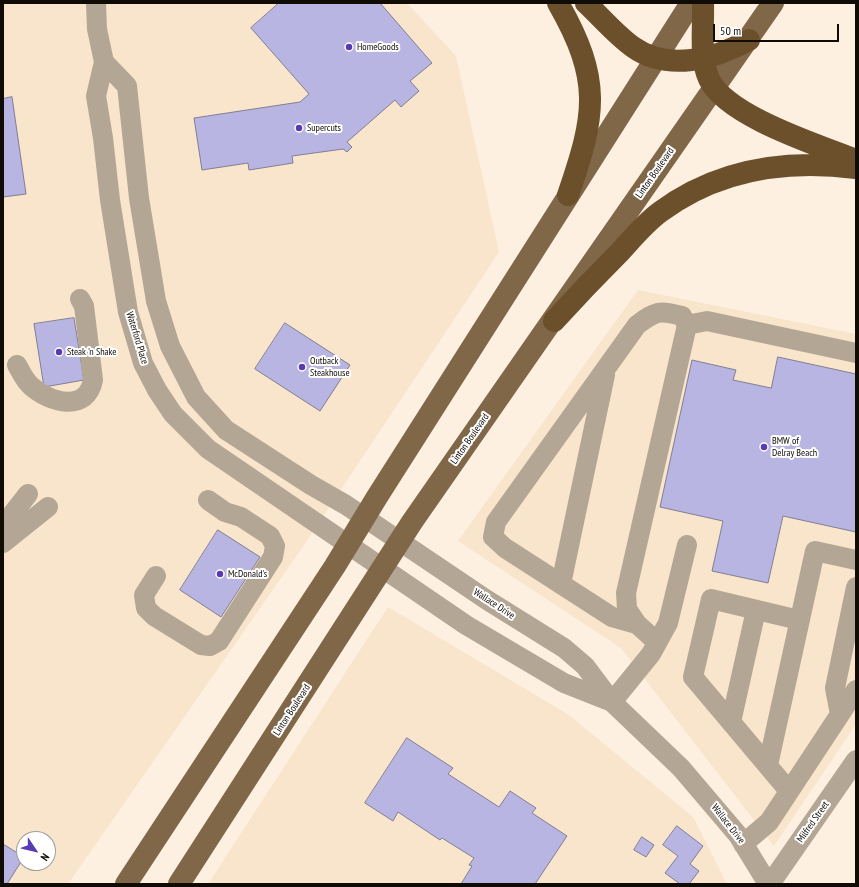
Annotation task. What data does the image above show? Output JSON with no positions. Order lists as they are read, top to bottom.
{
  "streets": {
    "main road": ["Linton Boulevard"],
    "street": ["Waterford Place", "Wallace Drive", "Milfred Street"]
  },
  "crossings": [
    ["Linton Boulevard", "Wallace Drive"],
    ["Waterford Place", "Wallace Drive"],
    ["Wallace Drive", "Milfred Street"]
  ],
  "places": [
    "HomeGoods",
    "Supercuts",
    "Steak 'n Shake",
    "Outback Steakhouse",
    "BMW of Delray Beach",
    "McDonald's"
  ],
  "scale_bar": "50 m",
  "north": "bottom right"
}
